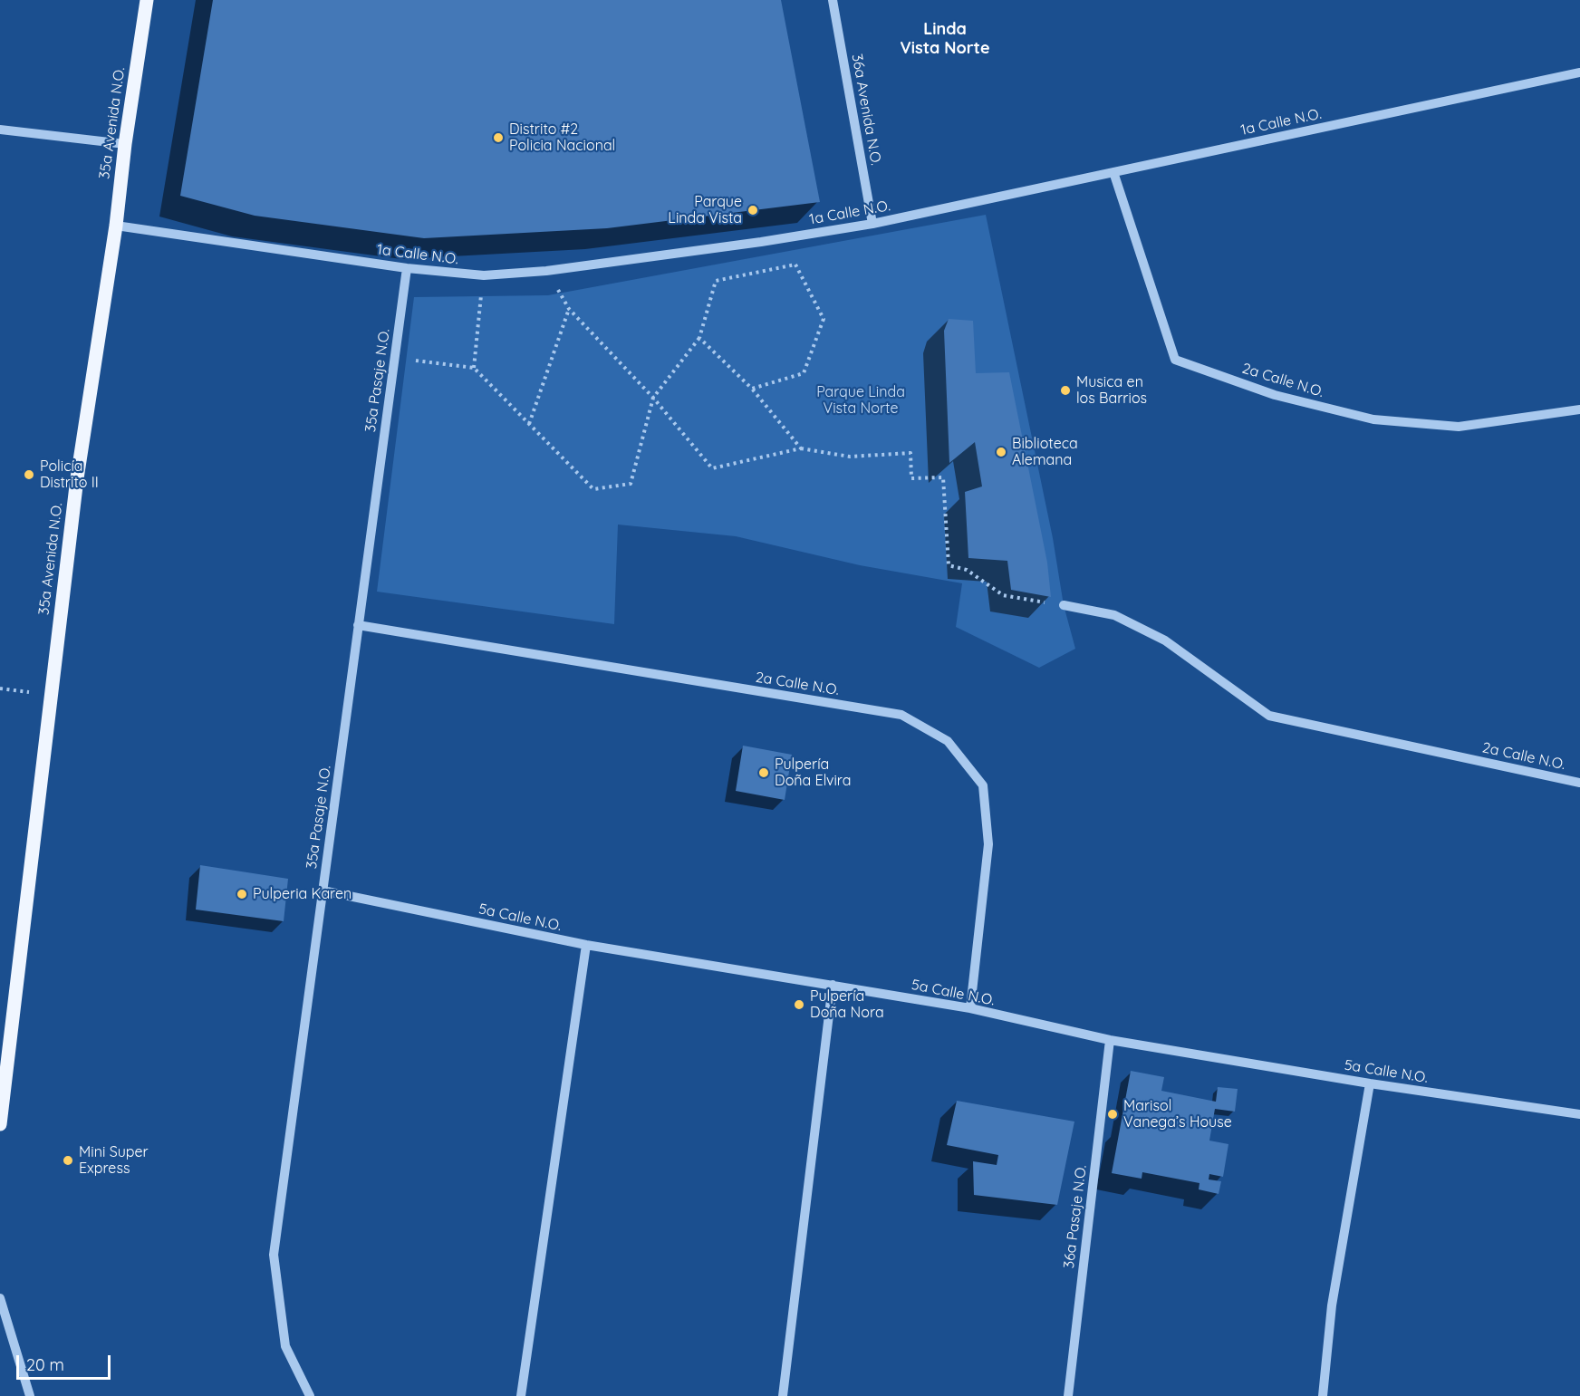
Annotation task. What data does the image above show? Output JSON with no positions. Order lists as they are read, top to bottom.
{
  "streets": {
    "main road": ["35a Avenida N.O."],
    "street": [
      "36a Avenida N.O.",
      "1a Calle N.O.",
      "35a Pasaje N.O.",
      "2a Calle N.O.",
      "5a Calle N.O.",
      "36a Pasaje N.O."
    ]
  },
  "crossings": [
    ["36a Avenida N.O.", "1a Calle N.O."],
    ["1a Calle N.O.", "35a Avenida N.O."],
    ["1a Calle N.O.", "35a Pasaje N.O."],
    ["1a Calle N.O.", "2a Calle N.O."],
    ["35a Pasaje N.O.", "2a Calle N.O."],
    ["35a Pasaje N.O.", "5a Calle N.O."],
    ["2a Calle N.O.", "5a Calle N.O."],
    ["5a Calle N.O.", "36a Pasaje N.O."]
  ],
  "districts": ["Linda Vista Norte"],
  "parks": ["Parque Linda Vista Norte"],
  "places": [
    "Distrito #2 Policia Nacional",
    "Parque Linda Vista",
    "Musica en los Barrios",
    "Biblioteca Alemana",
    "Policía Distrito II",
    "Pulpería Doña Elvira",
    "Pulperia Karen",
    "Pulpería Doña Nora",
    "Marisol Vanega’s House",
    "Mini Super Express"
  ],
  "scale_bar": "20 m"
}
